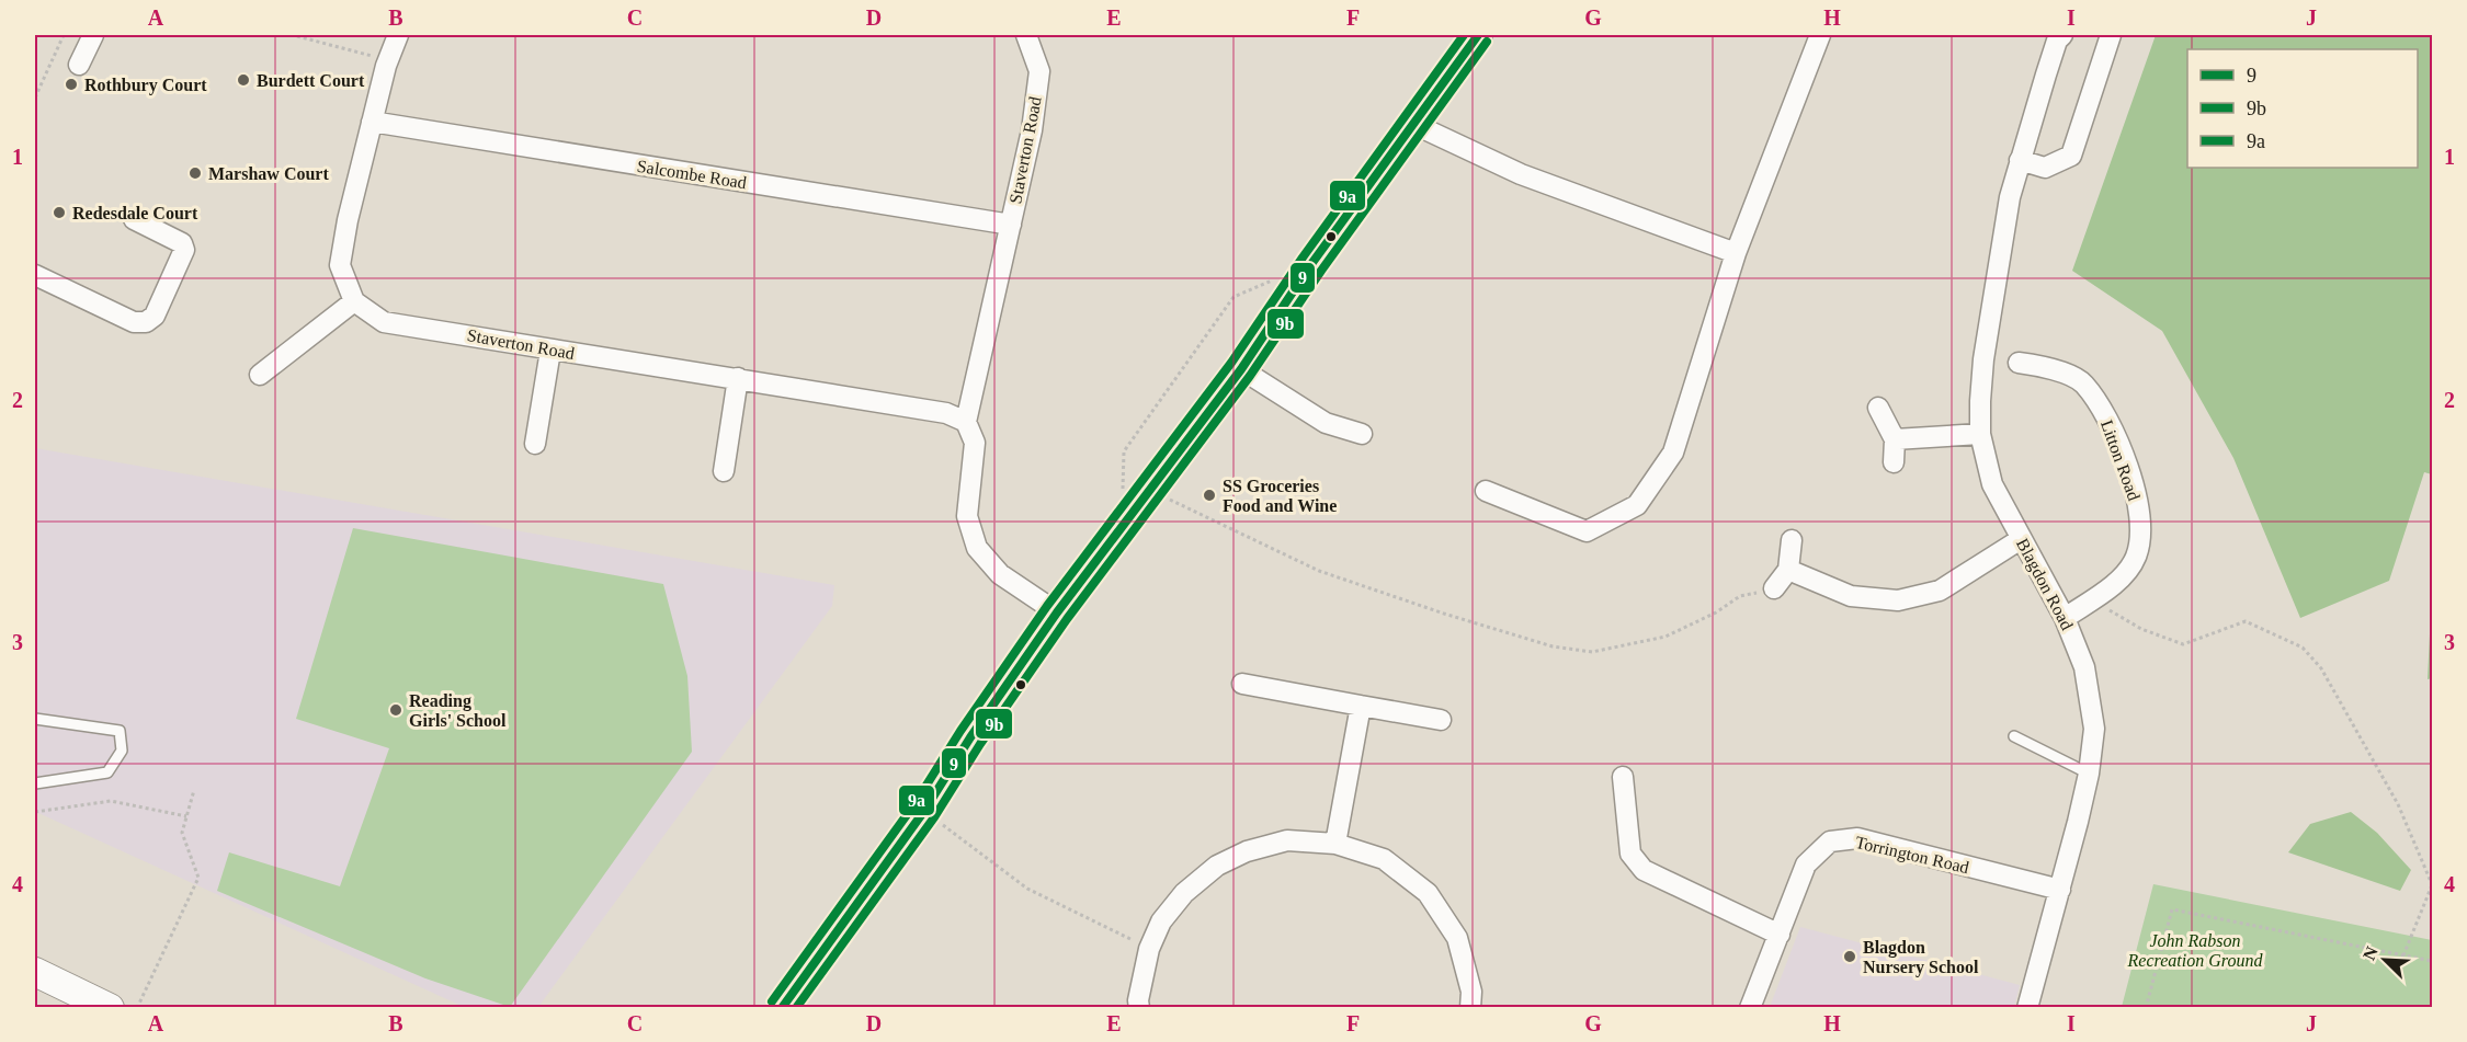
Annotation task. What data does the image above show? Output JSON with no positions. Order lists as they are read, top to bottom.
{
  "streets": {
    "street": [
      "Staverton Road",
      "Salcombe Road",
      "Litton Road",
      "Blagdon Road",
      "Torrington Road"
    ]
  },
  "crossings": [
    ["Staverton Road", "Salcombe Road"],
    ["Litton Road", "Blagdon Road"],
    ["Blagdon Road", "Torrington Road"]
  ],
  "parks": ["John Rabson Recreation Ground"],
  "places": [
    "Burdett Court",
    "Rothbury Court",
    "Marshaw Court",
    "Redesdale Court",
    "SS Groceries Food and Wine",
    "Reading Girls' School",
    "Blagdon Nursery School"
  ],
  "lines": ["transit line 9", "transit line 9a", "transit line 9b"],
  "legend": ["9", "9b", "9a"],
  "north": "top left",
  "grid": {
    "columns": [
      "A",
      "B",
      "C",
      "D",
      "E",
      "F",
      "G",
      "H",
      "I",
      "J"
    ],
    "rows": [
      "1",
      "2",
      "3",
      "4"
    ]
  }
}
